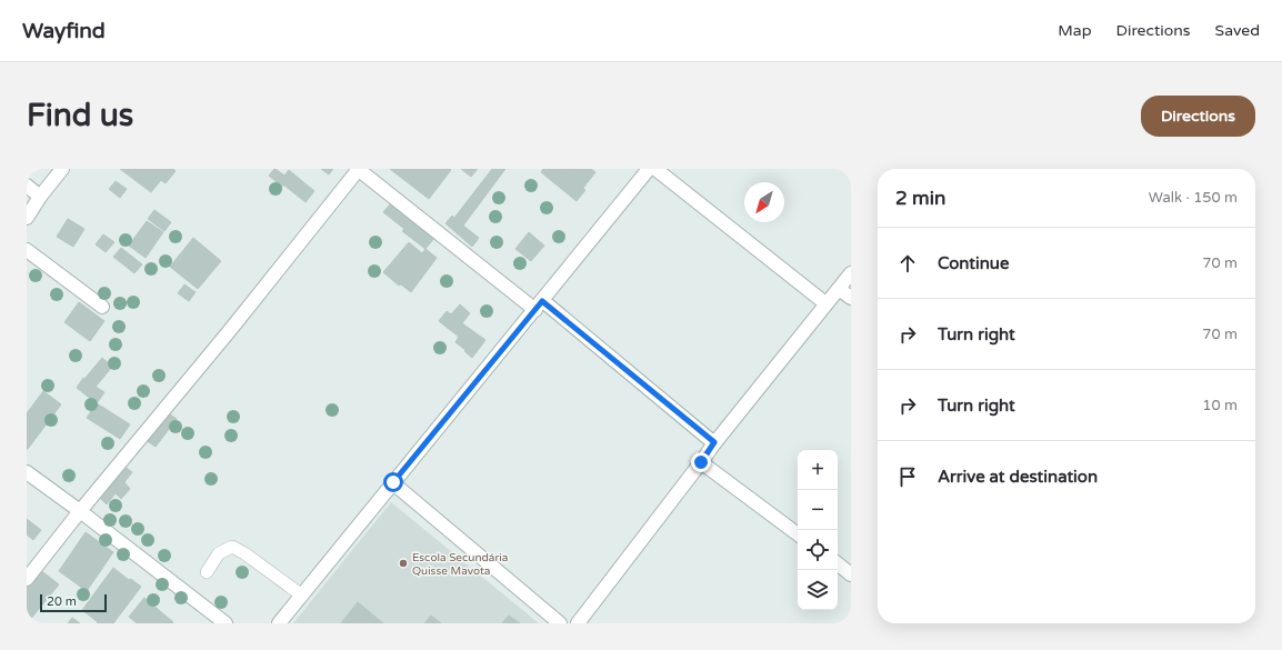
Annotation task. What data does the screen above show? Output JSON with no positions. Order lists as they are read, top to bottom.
{
  "places": ["Escola Secundária Quisse Mavota"],
  "scale_bar": "20 m",
  "north": "bottom left",
  "page": {
    "header": "Wayfind",
    "nav": ["Map", "Directions", "Saved"],
    "buttons": "Directions",
    "title": "Find us",
    "heading": ["2 min", "Walk · 150 m"],
    "list": [
      ["Continue", "70 m"],
      ["Turn right", "70 m"],
      ["Turn right", "10 m"],
      "Arrive at destination"
    ],
    "map_buttons": ["+", "−"],
    "scale": "20 m"
  }
}
